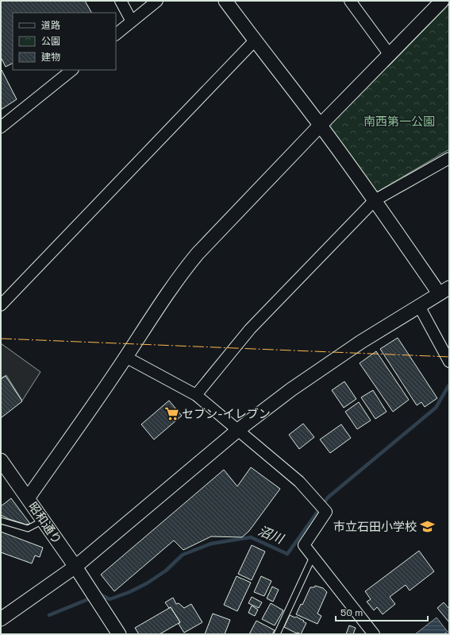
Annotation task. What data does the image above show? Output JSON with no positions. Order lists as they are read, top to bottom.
{
  "streets": {
    "street": ["昭和通り"]
  },
  "water": ["沼川"],
  "parks": ["南西第一公園"],
  "places": {
    "supermarket": ["セブン-イレブン"],
    "school or university": ["市立石田小学校"]
  },
  "legend": ["道路", "公園", "建物"],
  "scale_bar": "50 m"
}
